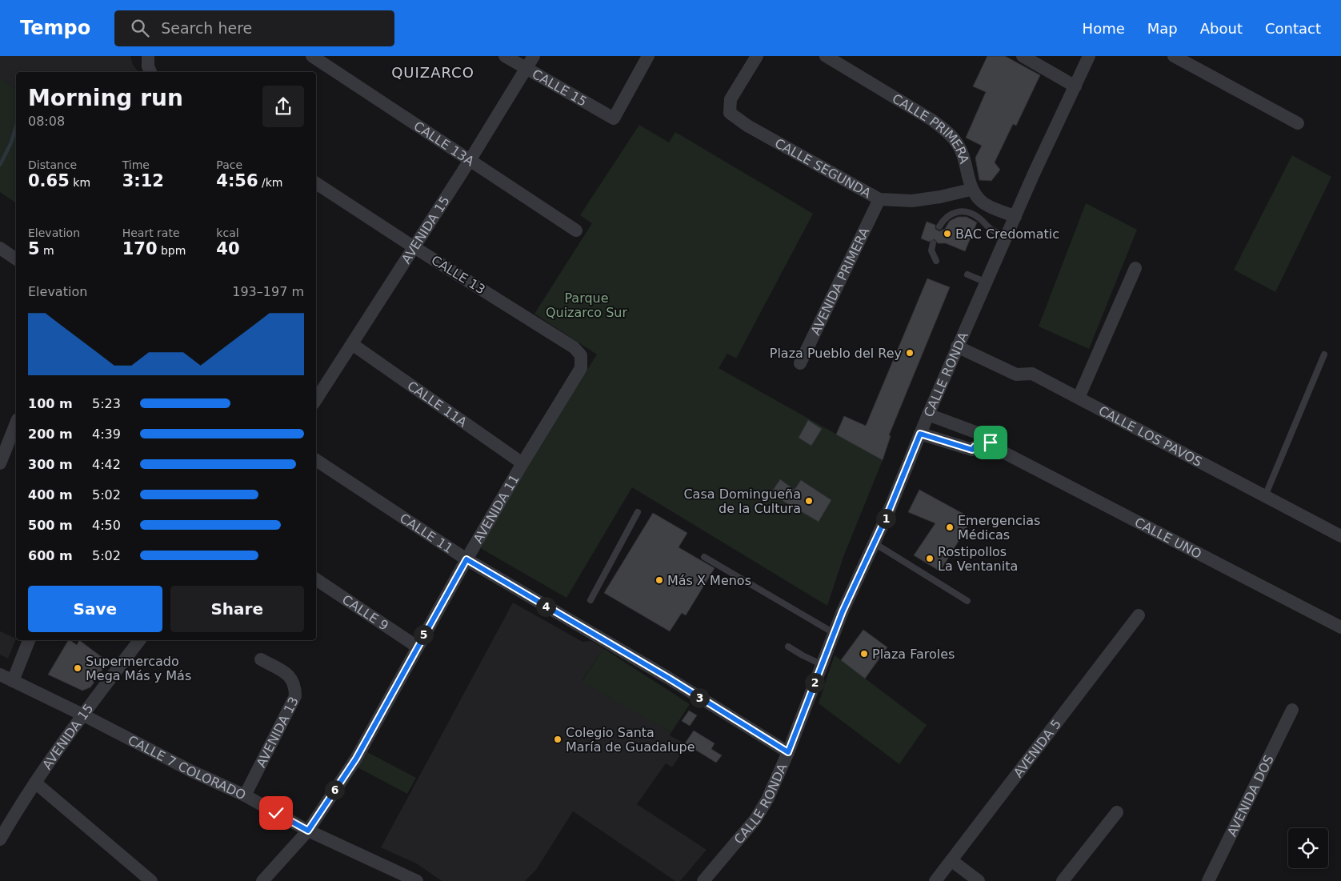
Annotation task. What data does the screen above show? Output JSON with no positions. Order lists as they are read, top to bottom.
{
  "streets": {
    "street": [
      "CALLE 15",
      "CALLE PRIMERA",
      "CALLE 13A",
      "CALLE SEGUNDA",
      "AVENIDA 15",
      "CALLE 13",
      "AVENIDA PRIMERA",
      "CALLE RONDA",
      "CALLE 11A",
      "CALLE LOS PAVOS",
      "AVENIDA 11",
      "CALLE 11",
      "CALLE UNO",
      "CALLE 9",
      "AVENIDA 13",
      "AVENIDA 5",
      "CALLE 7 COLORADO",
      "AVENIDA DOS"
    ]
  },
  "crossings": [
    ["CALLE 15", "AVENIDA 15"],
    ["CALLE PRIMERA", "CALLE SEGUNDA"],
    ["CALLE 13A", "AVENIDA 15"],
    ["CALLE SEGUNDA", "AVENIDA PRIMERA"],
    ["AVENIDA 15", "CALLE 13"],
    ["AVENIDA 15", "CALLE 11A"],
    ["AVENIDA 15", "CALLE 7 COLORADO"],
    ["CALLE 13", "AVENIDA 11"],
    ["CALLE RONDA", "CALLE LOS PAVOS"],
    ["CALLE RONDA", "CALLE 11"],
    ["CALLE RONDA", "CALLE UNO"],
    ["CALLE 11A", "AVENIDA 11"],
    ["AVENIDA 11", "CALLE 11"],
    ["AVENIDA 11", "CALLE 9"],
    ["AVENIDA 11", "CALLE 7 COLORADO"],
    ["AVENIDA 13", "CALLE 7 COLORADO"]
  ],
  "districts": ["QUIZARCO"],
  "parks": ["Parque Quizarco Sur"],
  "places": [
    "BAC Credomatic",
    "Plaza Pueblo del Rey",
    "Casa Domingueña de la Cultura",
    "Emergencias Médicas",
    "Rostipollos La Ventanita",
    "Más X Menos",
    "Plaza Faroles",
    "Supermercado Mega Más y Más",
    "Colegio Santa María de Guadalupe"
  ],
  "page": {
    "header": "Tempo",
    "search": "Search here",
    "nav": [
      "Home",
      "Map",
      "About",
      "Contact"
    ],
    "heading": ["Morning run", "08:08"],
    "stats": [
      ["Distance", "0.65 km"],
      ["Time", "3:12"],
      ["Pace", "4:56 /km"],
      ["Elevation", "5 m"],
      ["Heart rate", "170 bpm"],
      ["kcal", "40"]
    ],
    "chart": ["Elevation", "193–197 m"],
    "list": [
      {
        "name": "100 m",
        "note": "5:23"
      },
      {
        "name": "200 m",
        "note": "4:39"
      },
      {
        "name": "300 m",
        "note": "4:42"
      },
      {
        "name": "400 m",
        "note": "5:02"
      },
      {
        "name": "500 m",
        "note": "4:50"
      },
      {
        "name": "600 m",
        "note": "5:02"
      }
    ],
    "pins": [
      "1",
      "4",
      "5",
      "2",
      "3",
      "6"
    ],
    "buttons": ["Save", "Share"]
  }
}
